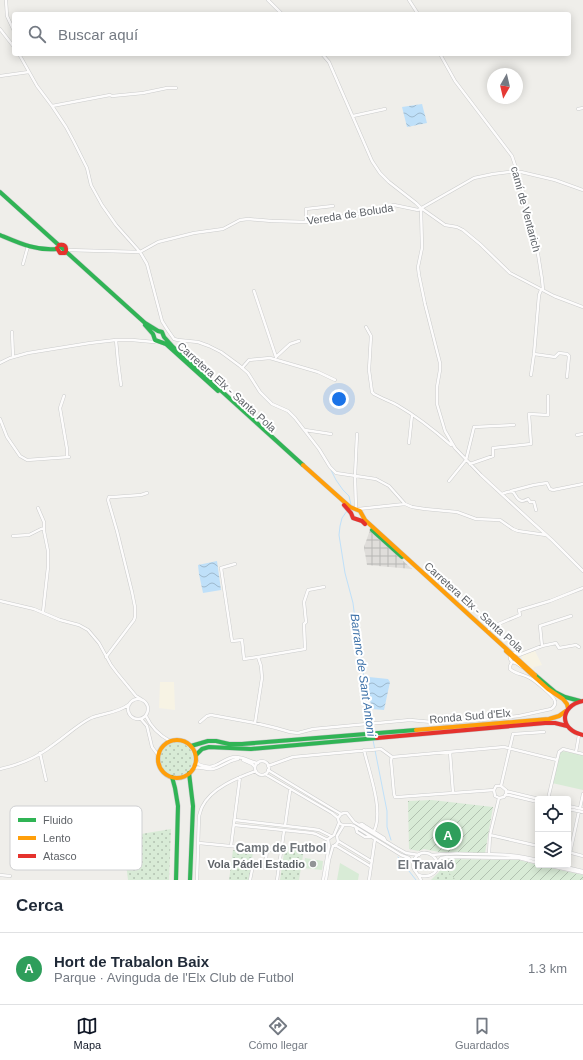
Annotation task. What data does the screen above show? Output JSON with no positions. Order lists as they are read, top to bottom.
{
  "streets": {
    "main road": ["Carretera Elx - Santa Pola", "Ronda Sud d'Elx"],
    "street": ["camí de Ventarich", "Vereda de Boluda"]
  },
  "crossings": [
    ["Carretera Elx - Santa Pola", "Ronda Sud d'Elx"]
  ],
  "districts": ["Camp de Futbol", "El Travaló"],
  "water": ["Barranc de Sant Antoni"],
  "places": ["Vola Pádel Estadio"],
  "legend": ["Fluido", "Lento", "Atasco"],
  "north": "bottom",
  "page": {
    "search": "Buscar aquí",
    "pins": "A",
    "heading": "Cerca",
    "list": [
      {
        "mark": "A",
        "name": "Hort de Trabalon Baix",
        "note": "Parque · Avinguda de l'Elx Club de Futbol",
        "value": "1.3 km"
      }
    ],
    "nav": ["Mapa", "Cómo llegar", "Guardados"]
  }
}
